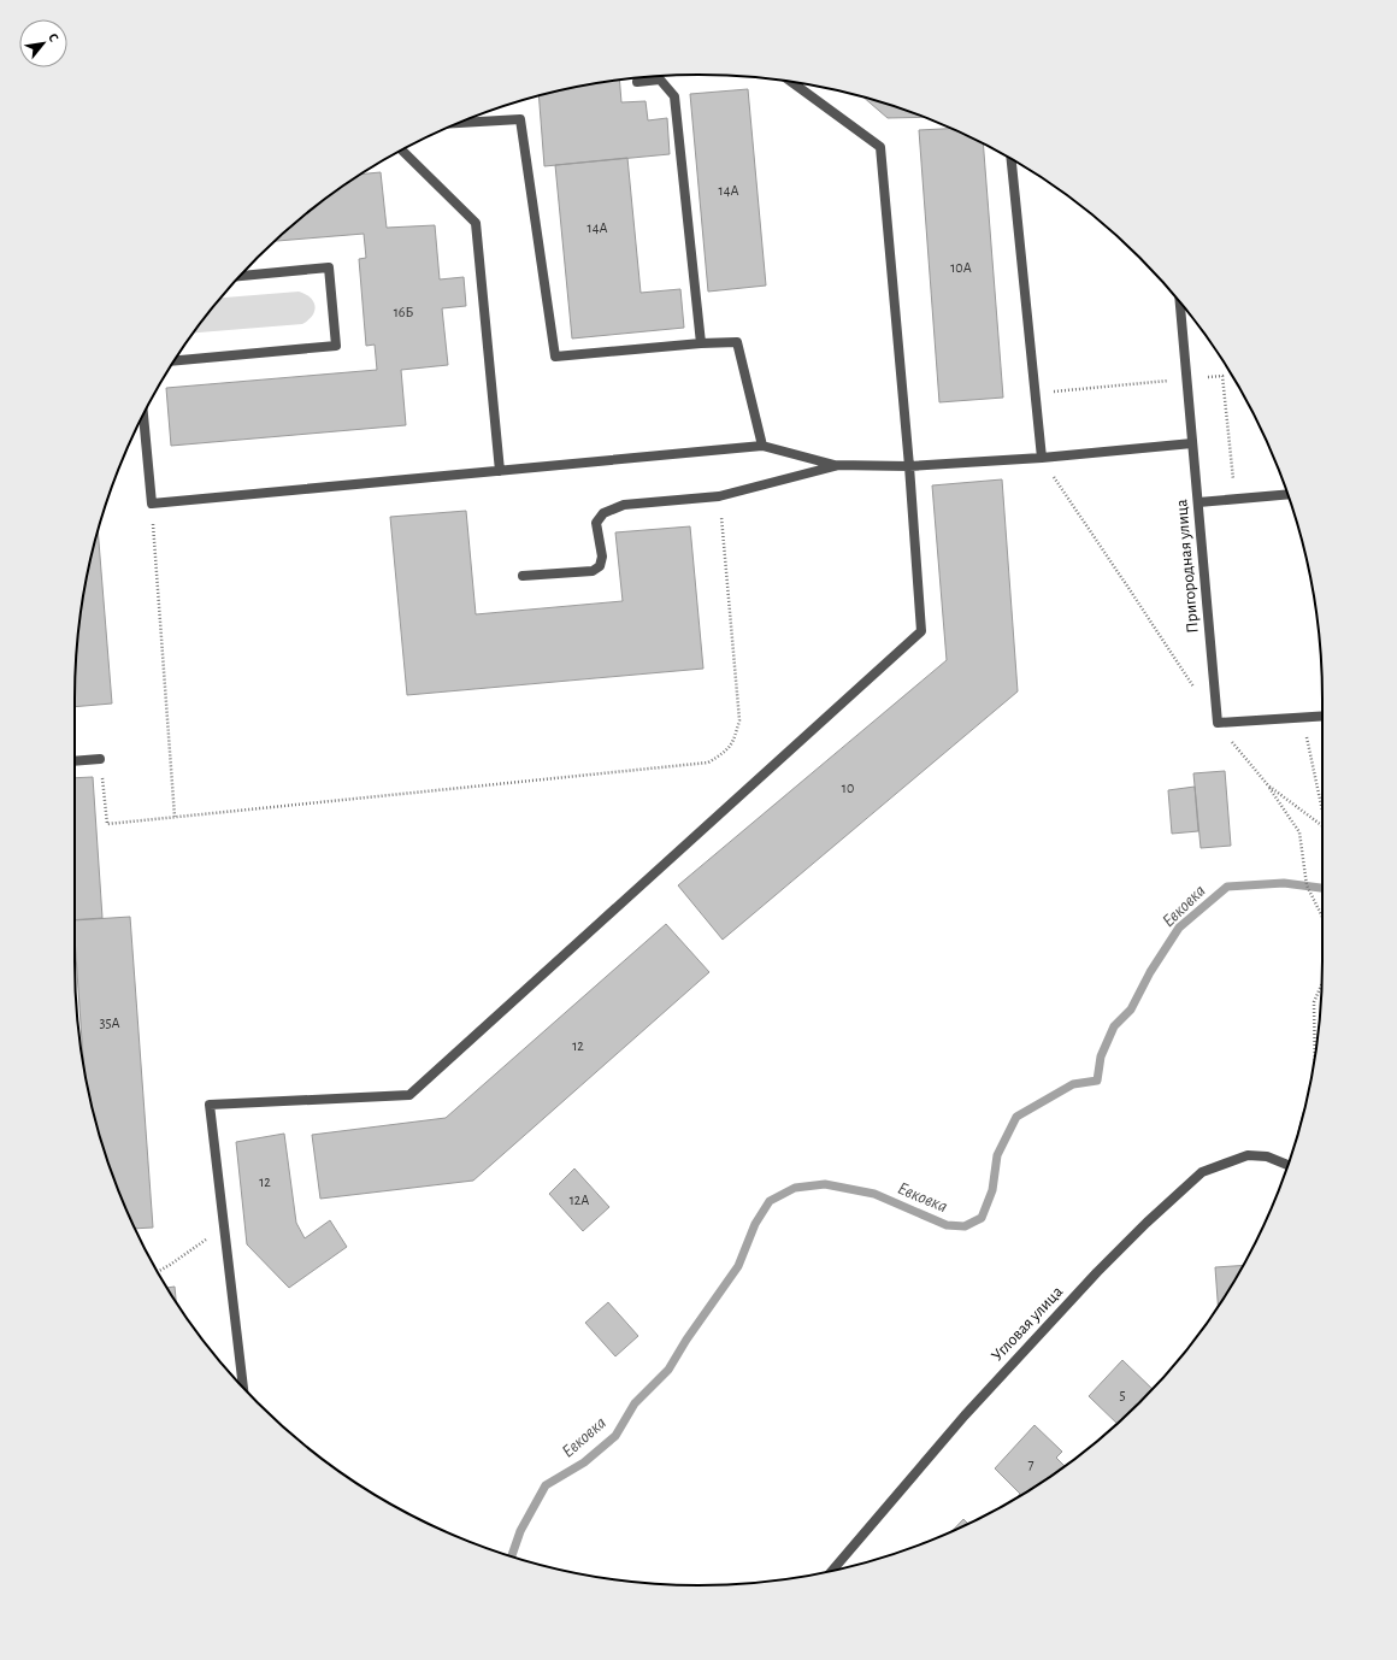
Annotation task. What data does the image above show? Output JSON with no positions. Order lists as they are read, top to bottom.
{
  "streets": {
    "street": ["Пригородная улица", "Угловая улица"]
  },
  "water": ["Евковка"],
  "house_numbers": [
    "14А",
    "14А",
    "10А",
    "16Б",
    "10",
    "35А",
    "12",
    "12",
    "12А",
    "5",
    "7"
  ],
  "north": "top right"
}
